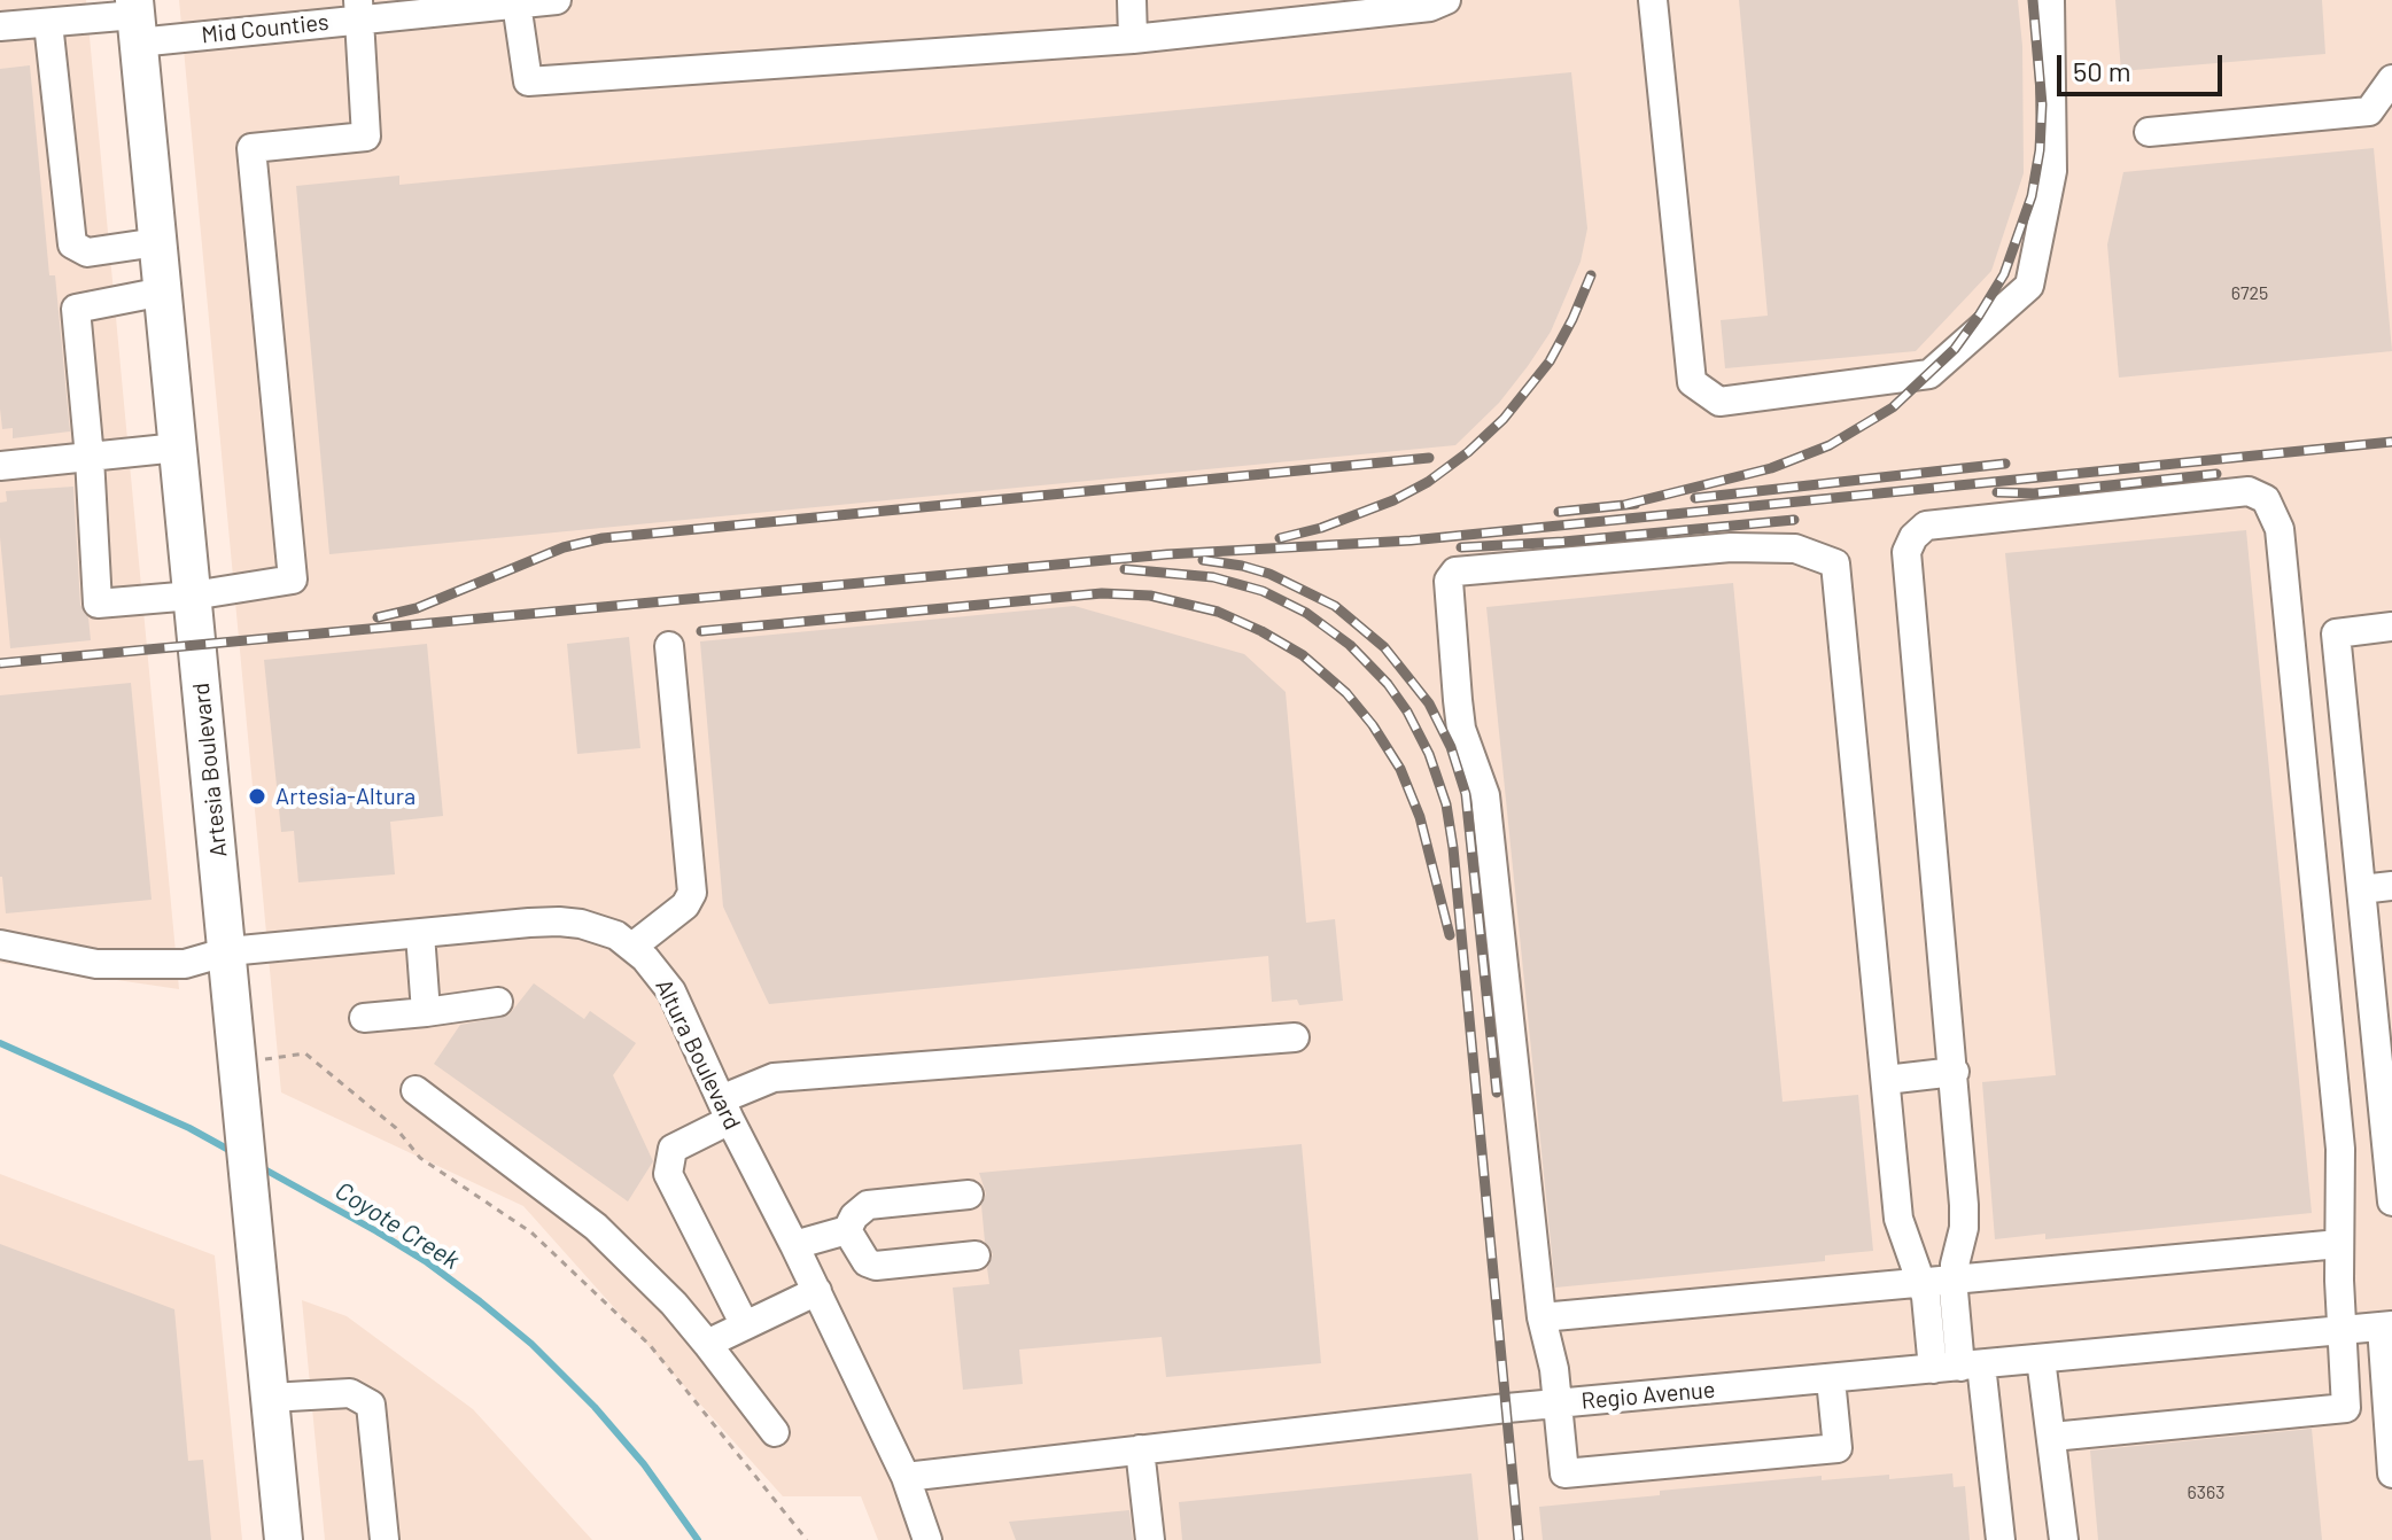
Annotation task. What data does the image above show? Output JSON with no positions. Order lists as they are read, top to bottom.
{
  "streets": {
    "main road": ["Artesia Boulevard"],
    "street": ["Mid Counties", "Altura Boulevard", "Regio Avenue"]
  },
  "crossings": [
    ["Mid Counties", "Artesia Boulevard"],
    ["Artesia Boulevard", "Altura Boulevard"],
    ["Altura Boulevard", "Regio Avenue"]
  ],
  "water": ["Coyote Creek"],
  "places": ["Artesia-Altura"],
  "house_numbers": ["6725", "6363"],
  "scale_bar": "50 m"
}
